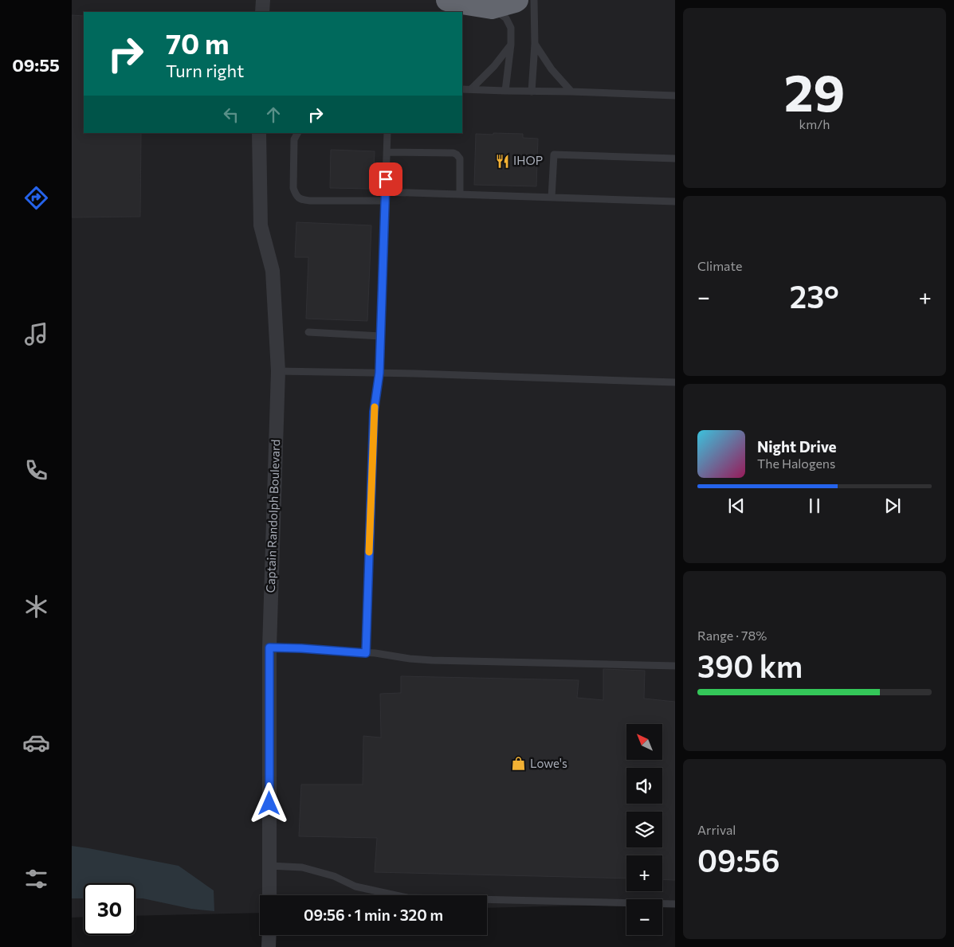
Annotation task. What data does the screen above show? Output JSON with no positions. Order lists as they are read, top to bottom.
{
  "streets": {
    "street": ["Captain Randolph Boulevard"]
  },
  "places": {
    "restaurant": ["IHOP"],
    "shop": ["Lowe's"]
  },
  "north": "top left",
  "page": {
    "tabs": "09:55",
    "tile": [
      ["29", "km/h"],
      "Climate",
      ["Range · 78%", "390 km"],
      ["Arrival", "09:56"]
    ],
    "turn": ["70 m", "Turn right"],
    "heat": ["−", "23°", "+"],
    "song": ["Night Drive", "The Halogens"],
    "map_buttons": ["+", "−"],
    "limit": "30",
    "trip": "09:56 · 1 min · 320 m"
  }
}
